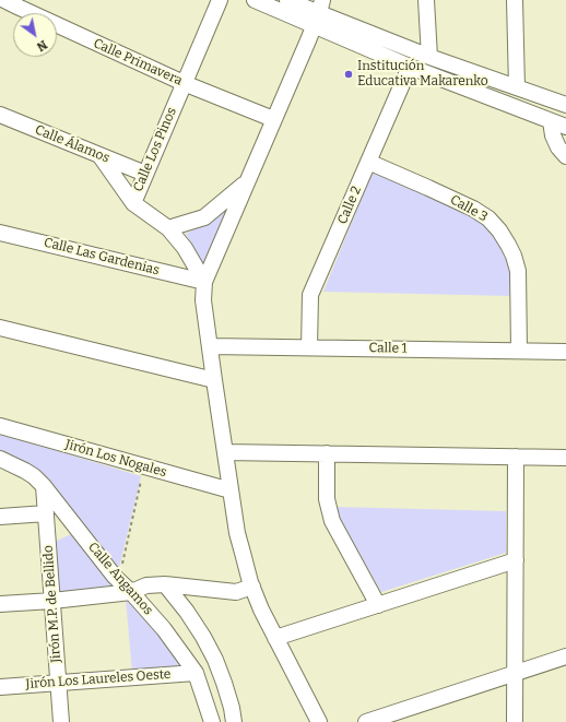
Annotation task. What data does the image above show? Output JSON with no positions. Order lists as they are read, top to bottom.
{
  "streets": {
    "street": [
      "Calle Primavera",
      "Calle Álamos",
      "Calle Los Pinos",
      "Calle 2",
      "Calle 3",
      "Calle Las Gardenias",
      "Calle 1",
      "Jirón Los Nogales",
      "Calle Angamos",
      "Jirón M.P. de Bellido",
      "Jirón Los Laureles Oeste"
    ]
  },
  "crossings": [
    ["Calle Primavera", "Calle Los Pinos"],
    ["Calle Álamos", "Calle Los Pinos"],
    ["Calle 2", "Calle 3"],
    ["Calle 2", "Calle 1"],
    ["Calle 3", "Calle 1"],
    ["Calle Angamos", "Jirón M.P. de Bellido"],
    ["Calle Angamos", "Jirón Los Laureles Oeste"],
    ["Jirón M.P. de Bellido", "Jirón Los Laureles Oeste"]
  ],
  "places": ["Institución Educativa Makarenko"],
  "north": "bottom right"
}
